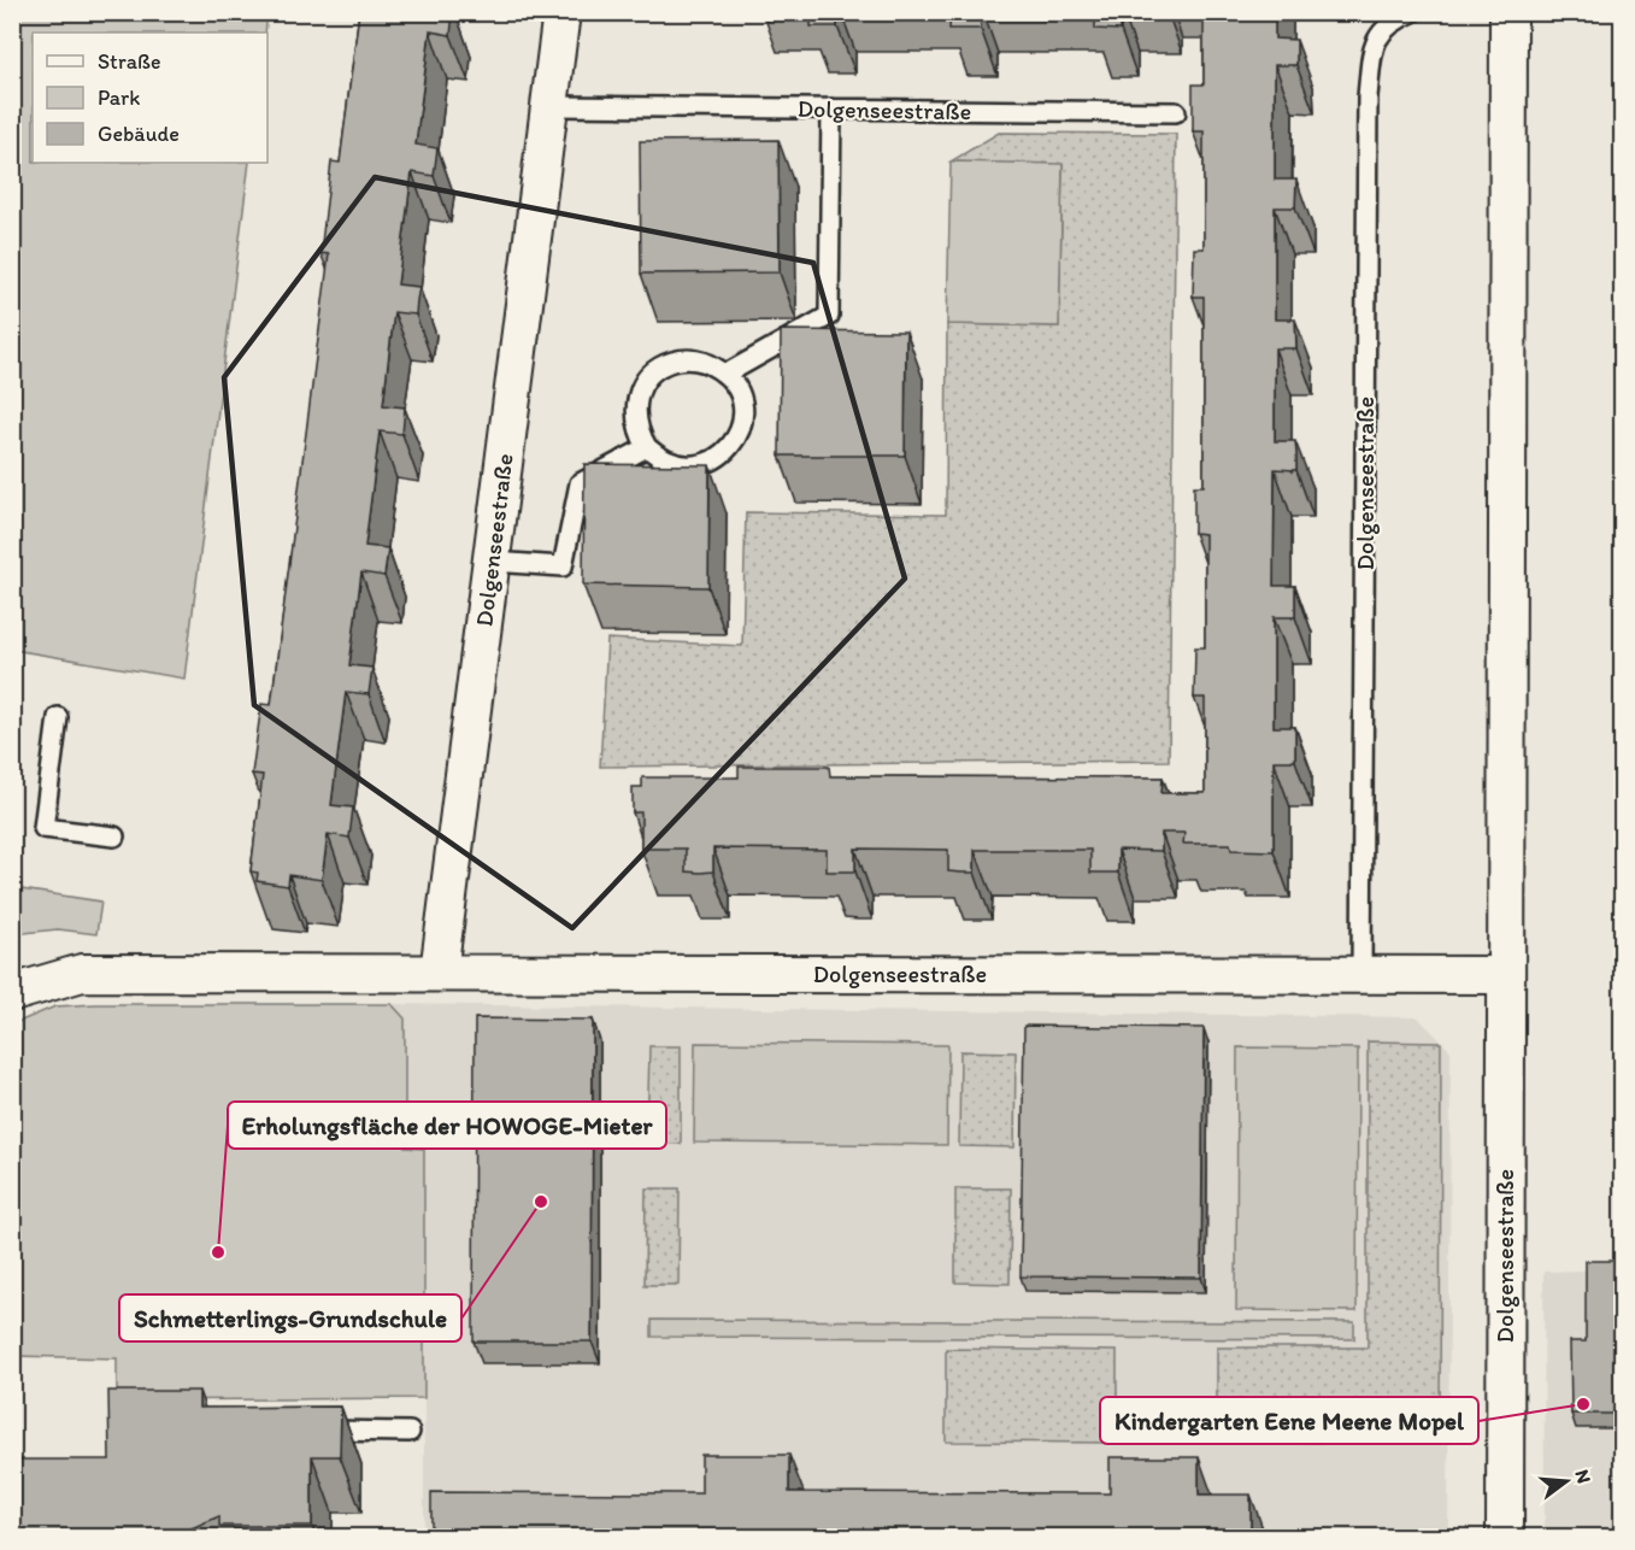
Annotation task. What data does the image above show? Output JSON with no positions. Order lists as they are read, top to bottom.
{
  "streets": {
    "street": ["Dolgenseestraße"]
  },
  "places": ["Schmetterlings-Grundschule", "Erholungsfläche der HOWOGE-Mieter", "Kindergarten Eene Meene Mopel"],
  "legend": ["Straße", "Park", "Gebäude"],
  "north": "right"
}
